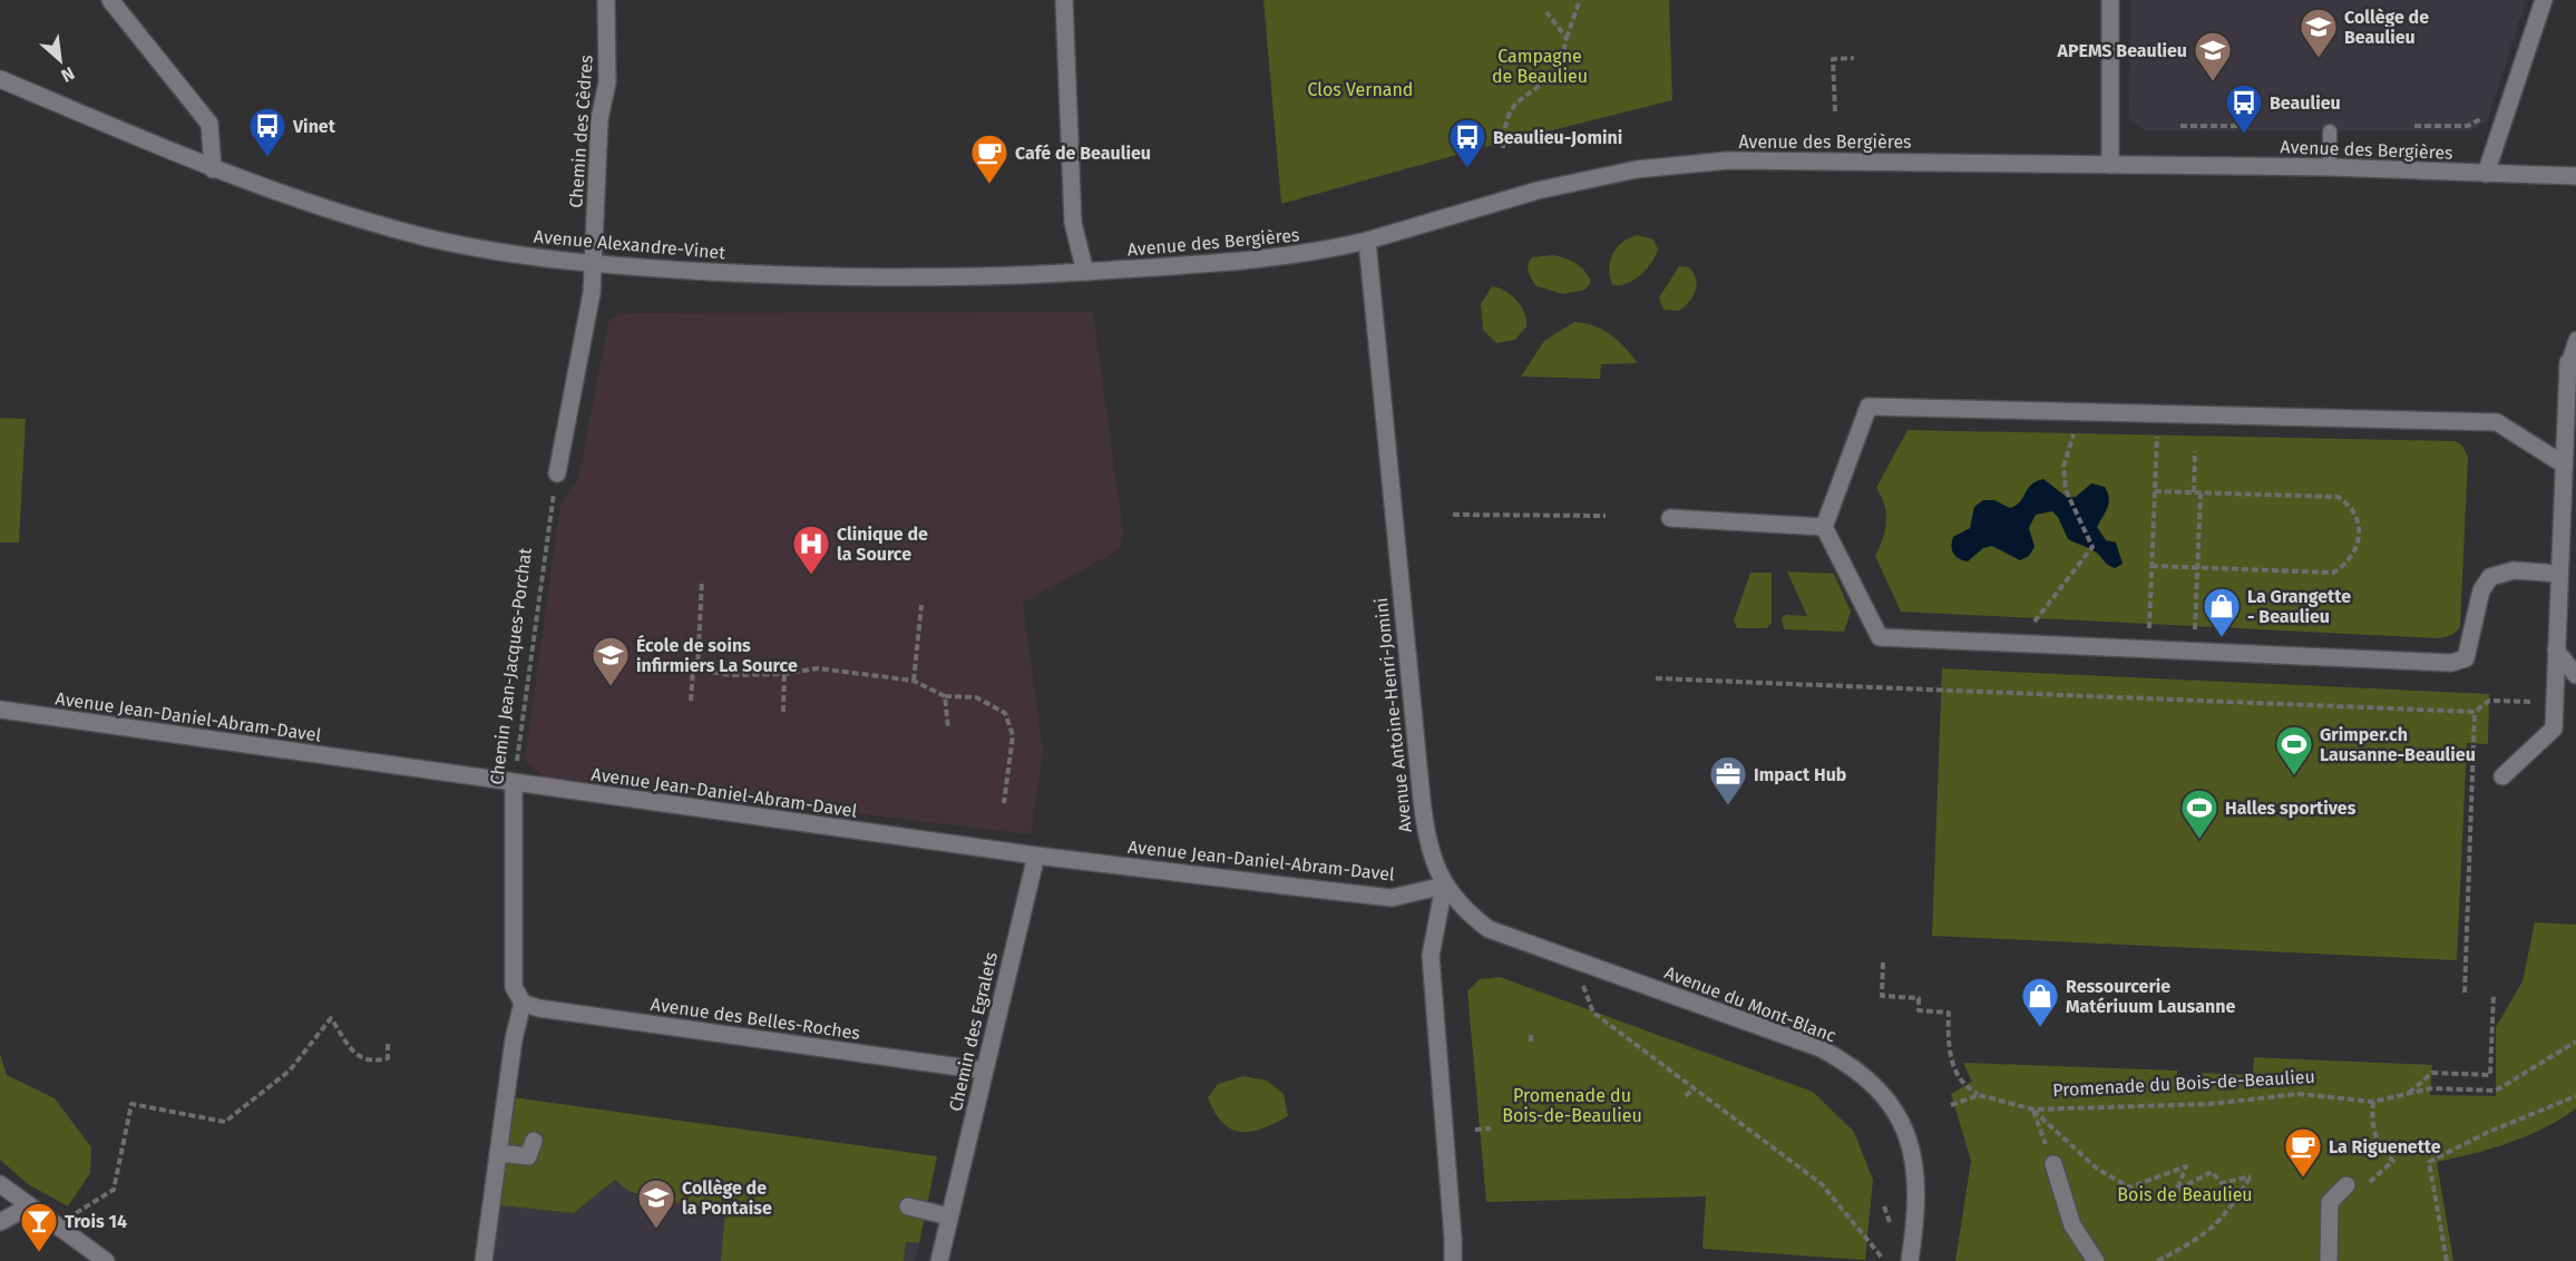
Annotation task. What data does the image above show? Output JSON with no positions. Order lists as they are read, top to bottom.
{
  "streets": {
    "street": [
      "Chemin des Cèdres",
      "Avenue des Bergières",
      "Avenue Alexandre-Vinet",
      "Chemin Jean-Jacques-Porchat",
      "Avenue Antoine-Henri-Jomini",
      "Avenue Jean-Daniel-Abram-Davel",
      "Avenue du Mont-Blanc",
      "Avenue des Belles-Roches",
      "Chemin des Egralets"
    ],
    "path": ["Promenade du Bois-de-Beaulieu"]
  },
  "crossings": [
    ["Chemin des Cèdres", "Avenue Alexandre-Vinet"],
    ["Avenue des Bergières", "Avenue Alexandre-Vinet"],
    ["Avenue des Bergières", "Avenue Antoine-Henri-Jomini"],
    ["Chemin Jean-Jacques-Porchat", "Avenue Jean-Daniel-Abram-Davel"],
    ["Chemin Jean-Jacques-Porchat", "Avenue des Belles-Roches"],
    ["Avenue Antoine-Henri-Jomini", "Avenue Jean-Daniel-Abram-Davel"],
    ["Avenue Antoine-Henri-Jomini", "Avenue du Mont-Blanc"],
    ["Avenue Jean-Daniel-Abram-Davel", "Avenue du Mont-Blanc"],
    ["Avenue Jean-Daniel-Abram-Davel", "Chemin des Egralets"],
    ["Avenue des Belles-Roches", "Chemin des Egralets"]
  ],
  "parks": [
    "Campagne de Beaulieu",
    "Clos Vernand",
    "Promenade du Bois-de-Beaulieu",
    "Bois de Beaulieu"
  ],
  "places": {
    "school or university": [
      "Collège de Beaulieu",
      "APEMS Beaulieu",
      "École de soins infirmiers La Source",
      "Collège de la Pontaise"
    ],
    "bus stop": ["Beaulieu", "Vinet", "Beaulieu-Jomini"],
    "cafe": ["Café de Beaulieu", "La Riguenette"],
    "hospital": ["Clinique de la Source"],
    "shop": ["La Grangette - Beaulieu", "Ressourcerie Matériuum Lausanne"],
    "sports": ["Grimper.ch Lausanne-Beaulieu", "Halles sportives"],
    "office": ["Impact Hub"],
    "bar": ["Trois 14"]
  },
  "north": "bottom right"
}
